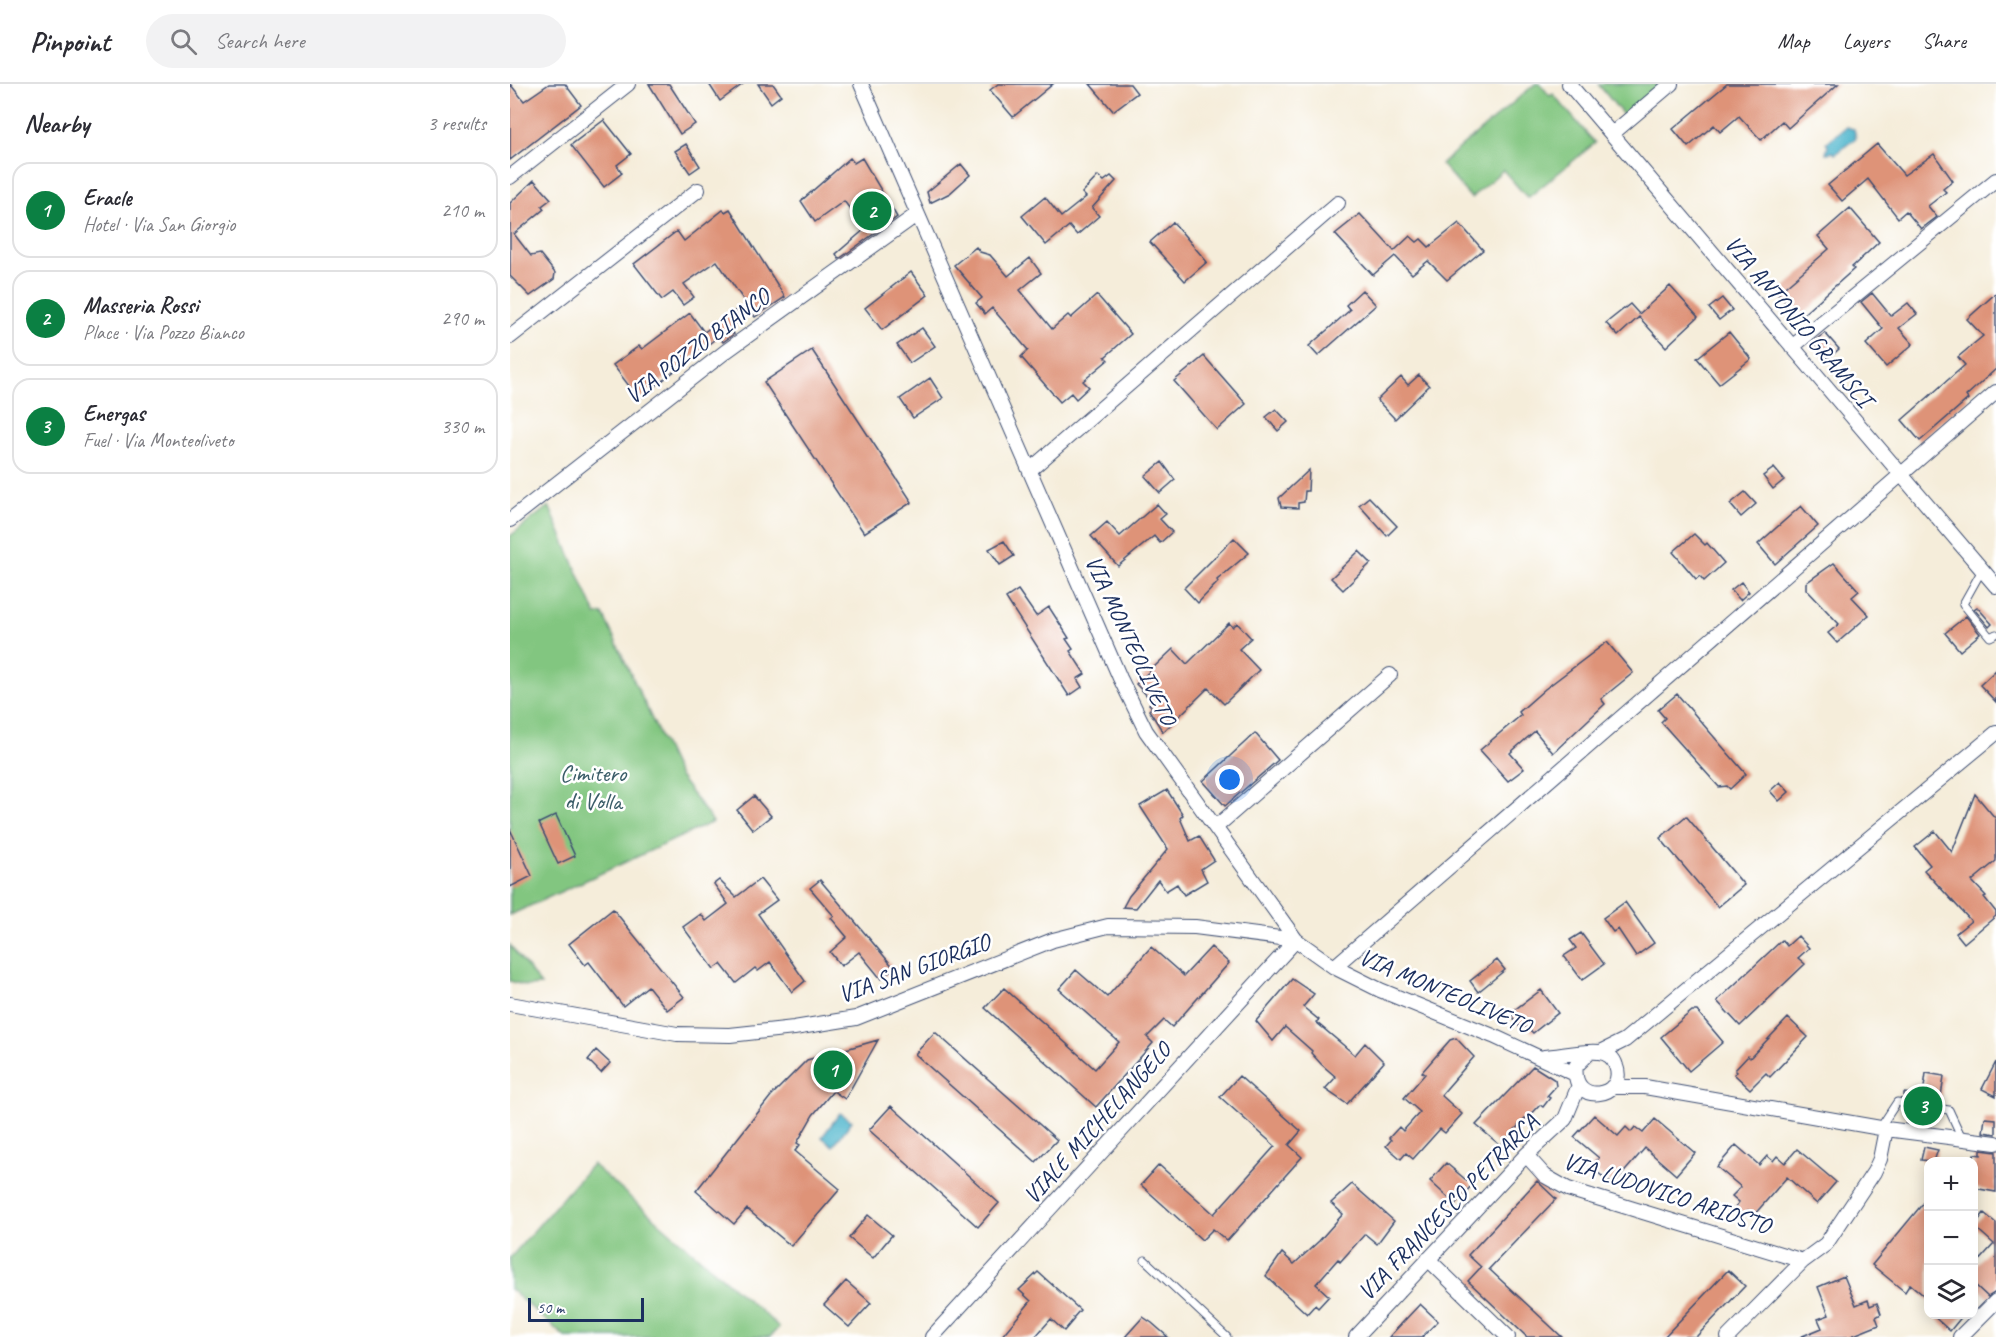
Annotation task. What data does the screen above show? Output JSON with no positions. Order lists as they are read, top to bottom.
{
  "streets": {
    "street": [
      "VIA ANTONIO GRAMSCI",
      "VIA POZZO BIANCO",
      "VIA MONTEOLIVETO",
      "VIA SAN GIORGIO",
      "VIALE MICHELANGELO",
      "VIA LUDOVICO ARIOSTO",
      "VIA FRANCESCO PETRARCA"
    ]
  },
  "crossings": [
    ["VIA POZZO BIANCO", "VIA MONTEOLIVETO"],
    ["VIA MONTEOLIVETO", "VIA SAN GIORGIO"],
    ["VIA MONTEOLIVETO", "VIALE MICHELANGELO"],
    ["VIA MONTEOLIVETO", "VIA FRANCESCO PETRARCA"],
    ["VIA SAN GIORGIO", "VIALE MICHELANGELO"],
    ["VIA LUDOVICO ARIOSTO", "VIA FRANCESCO PETRARCA"]
  ],
  "parks": ["Cimitero di Volla"],
  "scale_bar": "50 m",
  "page": {
    "header": "Pinpoint",
    "search": "Search here",
    "nav": ["Map", "Layers", "Share"],
    "heading": ["Nearby", "3 results"],
    "list": [
      {
        "mark": "1",
        "name": "Eracle",
        "note": "Hotel · Via San Giorgio",
        "value": "210 m"
      },
      {
        "mark": "2",
        "name": "Masseria Rossi",
        "note": "Place · Via Pozzo Bianco",
        "value": "290 m"
      },
      {
        "mark": "3",
        "name": "Energas",
        "note": "Fuel · Via Monteoliveto",
        "value": "330 m"
      }
    ],
    "pins": ["2", "1", "3"],
    "map_buttons": ["+", "−"],
    "scale": "50 m"
  }
}
